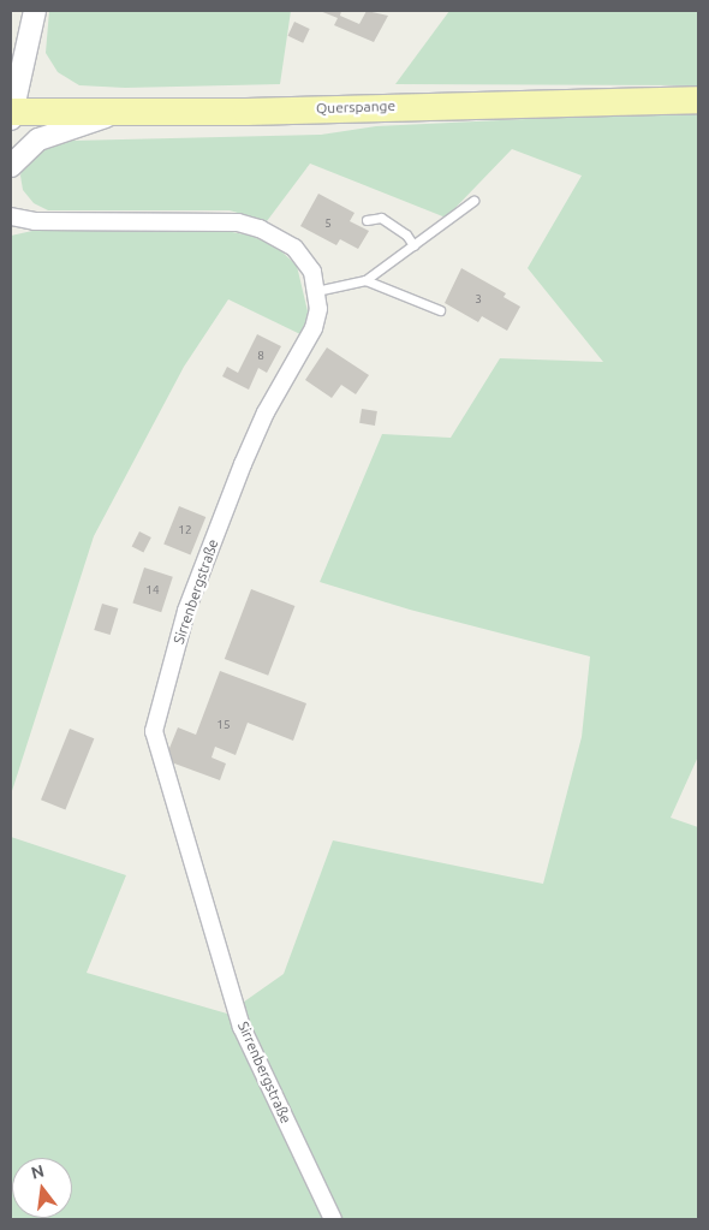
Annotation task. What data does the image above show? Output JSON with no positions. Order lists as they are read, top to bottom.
{
  "streets": {
    "main road": ["Querspange"],
    "street": ["Sirrenbergstraße"]
  },
  "house_numbers": [
    "5",
    "3",
    "8",
    "12",
    "14",
    "15"
  ],
  "north": "top"
}
